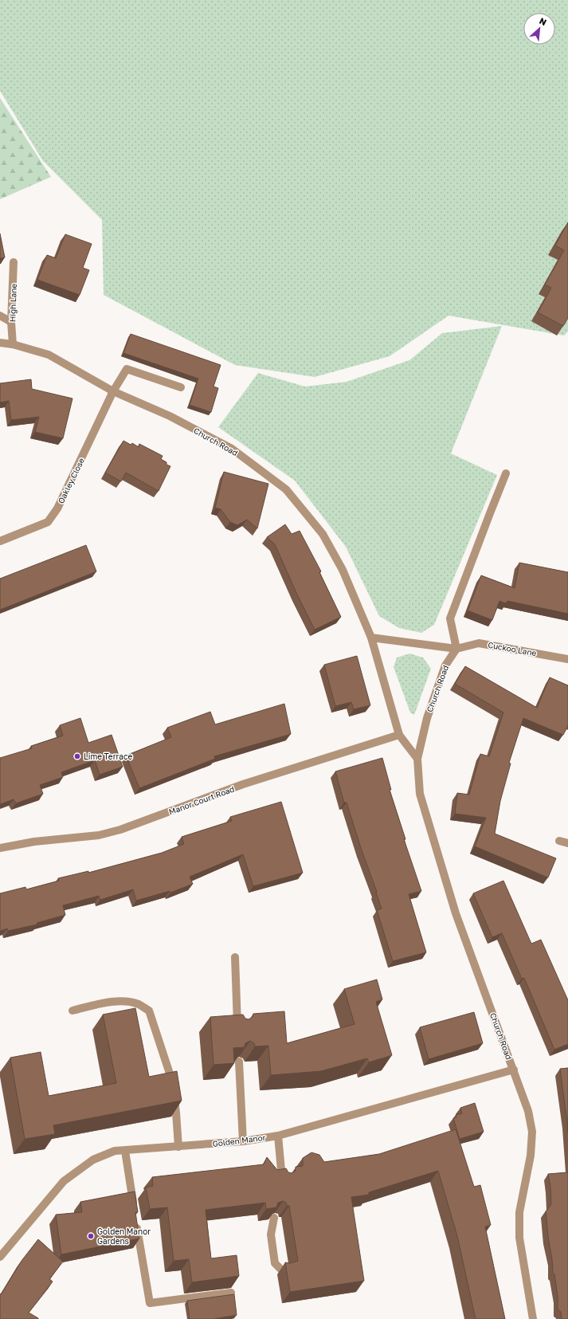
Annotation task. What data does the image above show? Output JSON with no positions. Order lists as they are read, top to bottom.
{
  "streets": {
    "street": [
      "High Lane",
      "Church Road",
      "Oakley Close",
      "Cuckoo Lane",
      "Manor Court Road",
      "Golden Manor"
    ]
  },
  "crossings": [
    ["High Lane", "Church Road"],
    ["Church Road", "Oakley Close"],
    ["Church Road", "Cuckoo Lane"],
    ["Church Road", "Manor Court Road"],
    ["Church Road", "Golden Manor"]
  ],
  "places": ["Lime Terrace", "Golden Manor Gardens"],
  "north": "top right"
}
